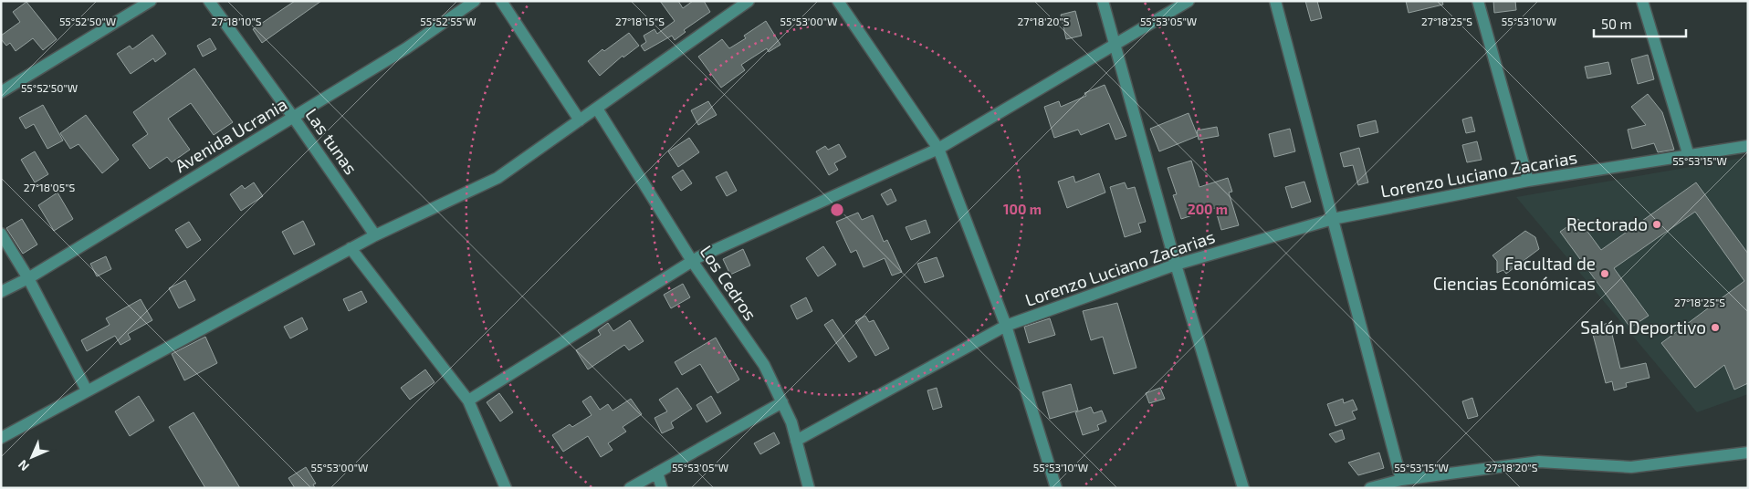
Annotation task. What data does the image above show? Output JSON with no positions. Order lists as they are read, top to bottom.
{
  "streets": {
    "street": [
      "Avenida Ucrania",
      "Las tunas",
      "Lorenzo Luciano Zacarias",
      "Los Cedros"
    ]
  },
  "crossings": [
    ["Avenida Ucrania", "Las tunas"],
    ["Lorenzo Luciano Zacarias", "Los Cedros"]
  ],
  "places": ["Rectorado", "Facultad de Ciencias Económicas", "Salón Deportivo"],
  "scale_bar": "50 m",
  "north": "bottom left",
  "coordinates": [
    "55°52'50\"W",
    "27°18'10\"S",
    "55°52'55\"W",
    "27°18'15\"S",
    "55°53'00\"W",
    "27°18'20\"S",
    "55°53'05\"W",
    "27°18'25\"S",
    "55°53'10\"W",
    "55°53'15\"W",
    "27°18'05\"S"
  ],
  "rings": ["100 m", "200 m"]
}
